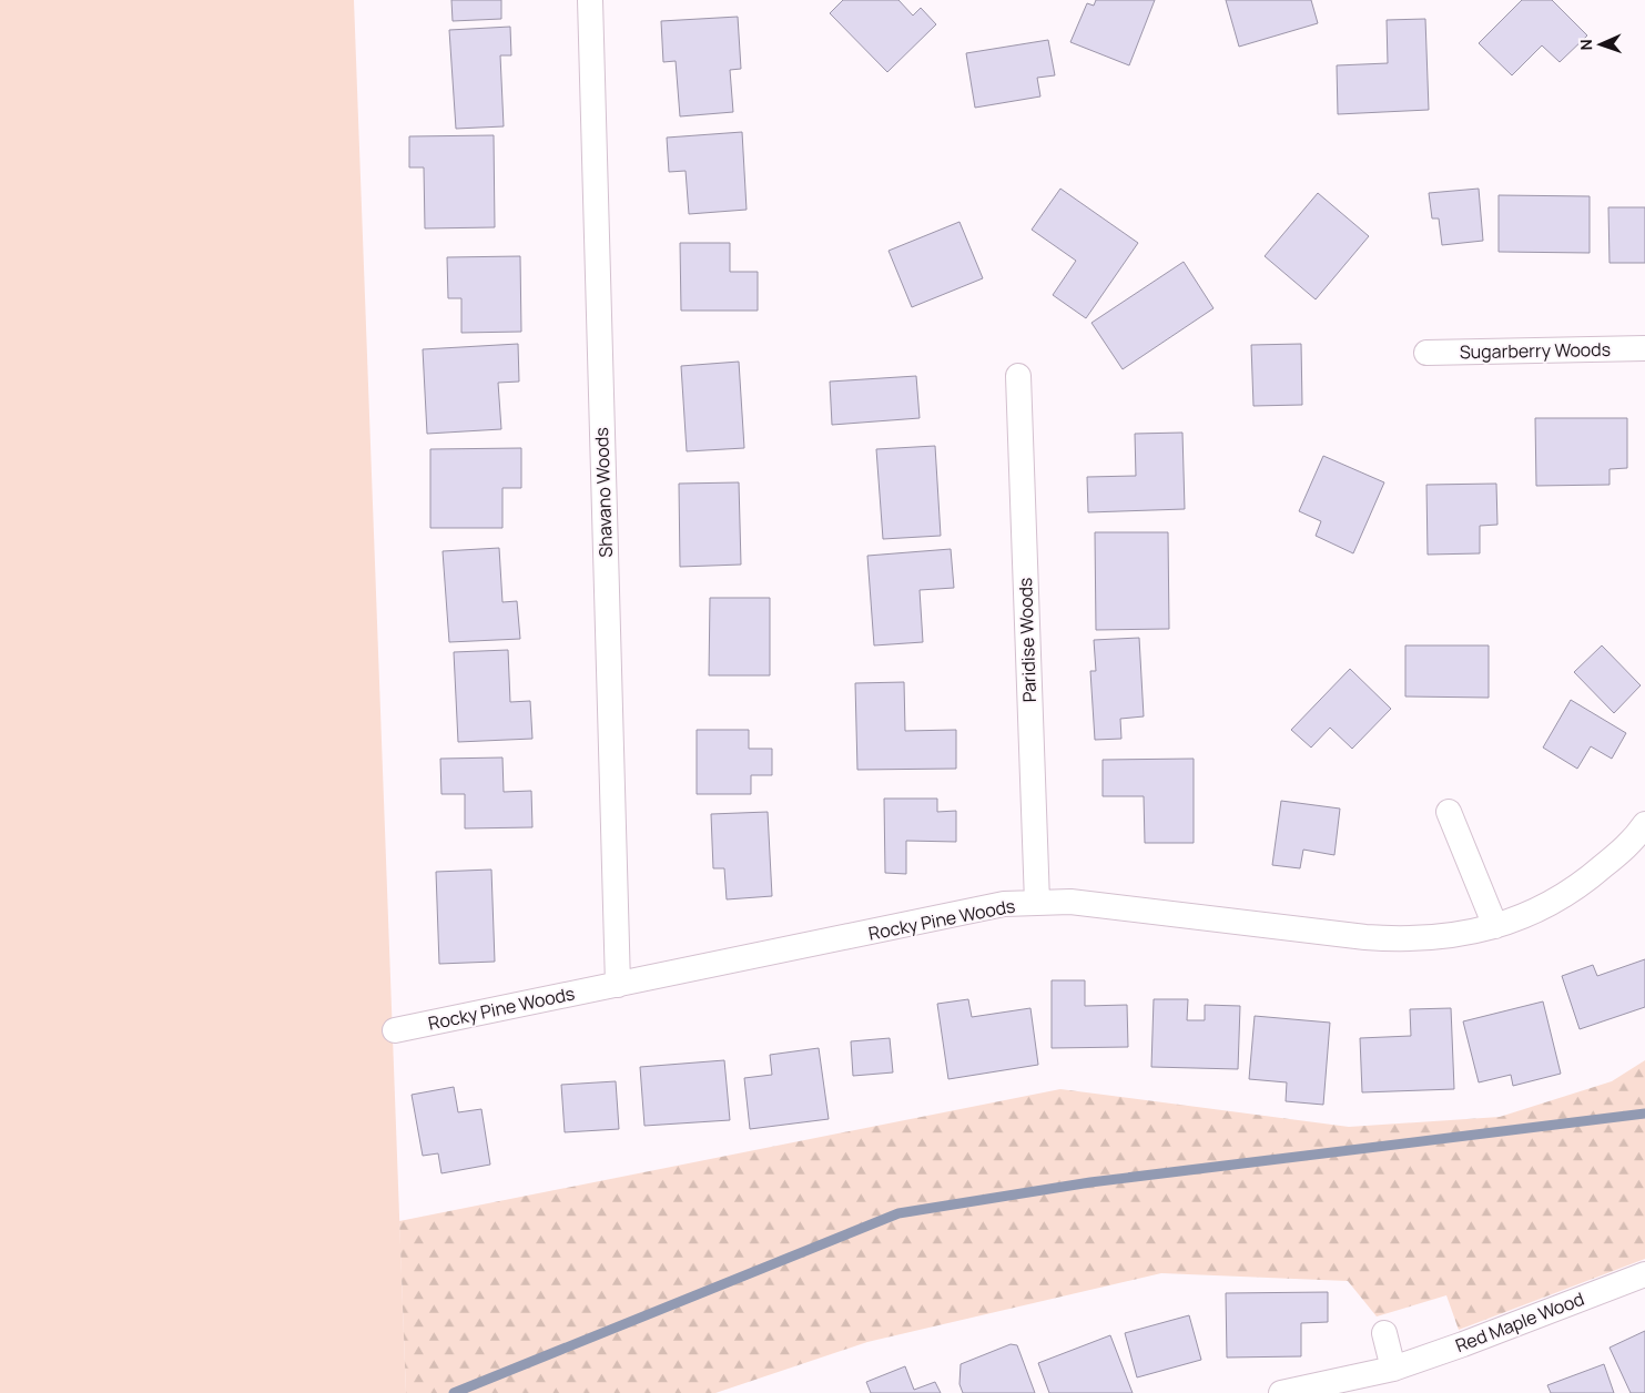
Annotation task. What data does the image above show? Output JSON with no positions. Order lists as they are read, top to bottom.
{
  "streets": {
    "street": [
      "Sugarberry Woods",
      "Shavano Woods",
      "Paridise Woods",
      "Rocky Pine Woods",
      "Red Maple Wood"
    ]
  },
  "crossings": [
    ["Shavano Woods", "Rocky Pine Woods"],
    ["Paridise Woods", "Rocky Pine Woods"]
  ],
  "north": "left"
}
